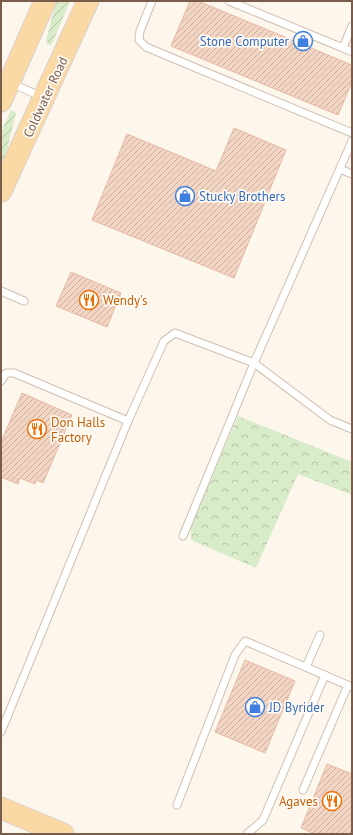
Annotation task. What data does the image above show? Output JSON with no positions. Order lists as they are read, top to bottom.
{
  "streets": {
    "main road": ["Coldwater Road"]
  },
  "places": {
    "shop": ["Stone Computer", "Stucky Brothers", "JD Byrider"],
    "restaurant": ["Wendy's", "Don Halls Factory", "Agaves"]
  }
}
